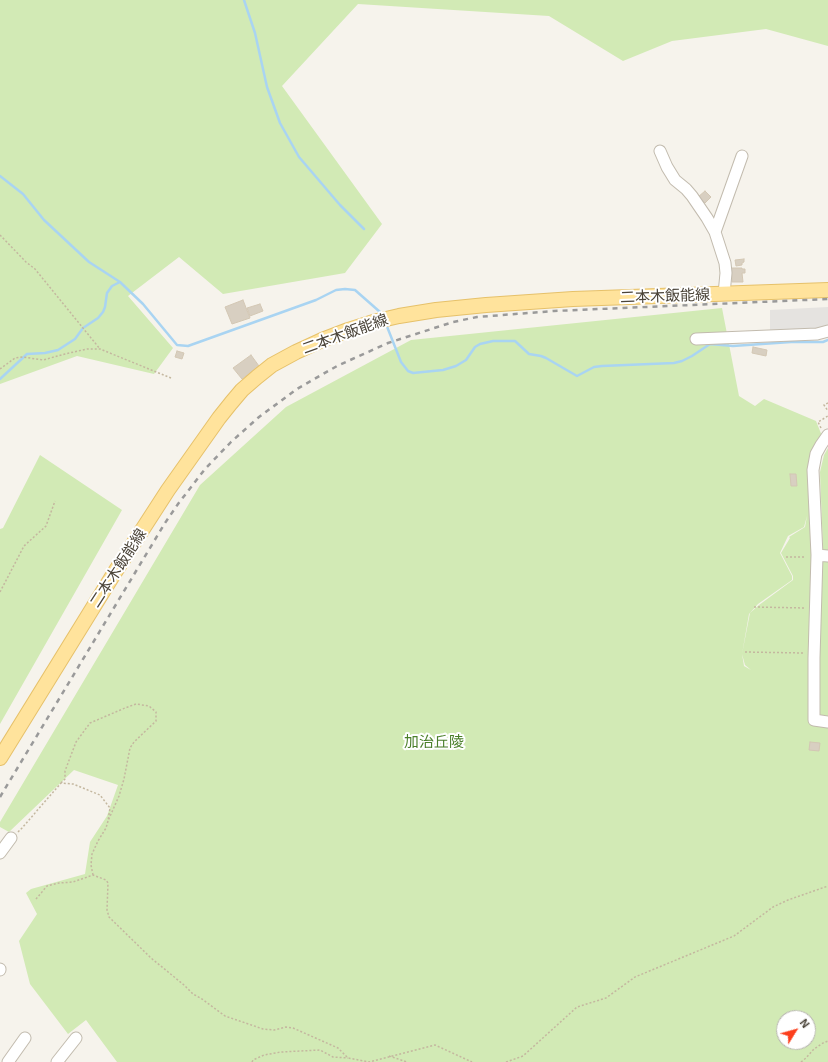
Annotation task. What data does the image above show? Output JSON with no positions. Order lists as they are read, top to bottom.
{
  "streets": {
    "main road": ["二本木飯能線"]
  },
  "parks": ["加治丘陵"],
  "north": "top right"
}
